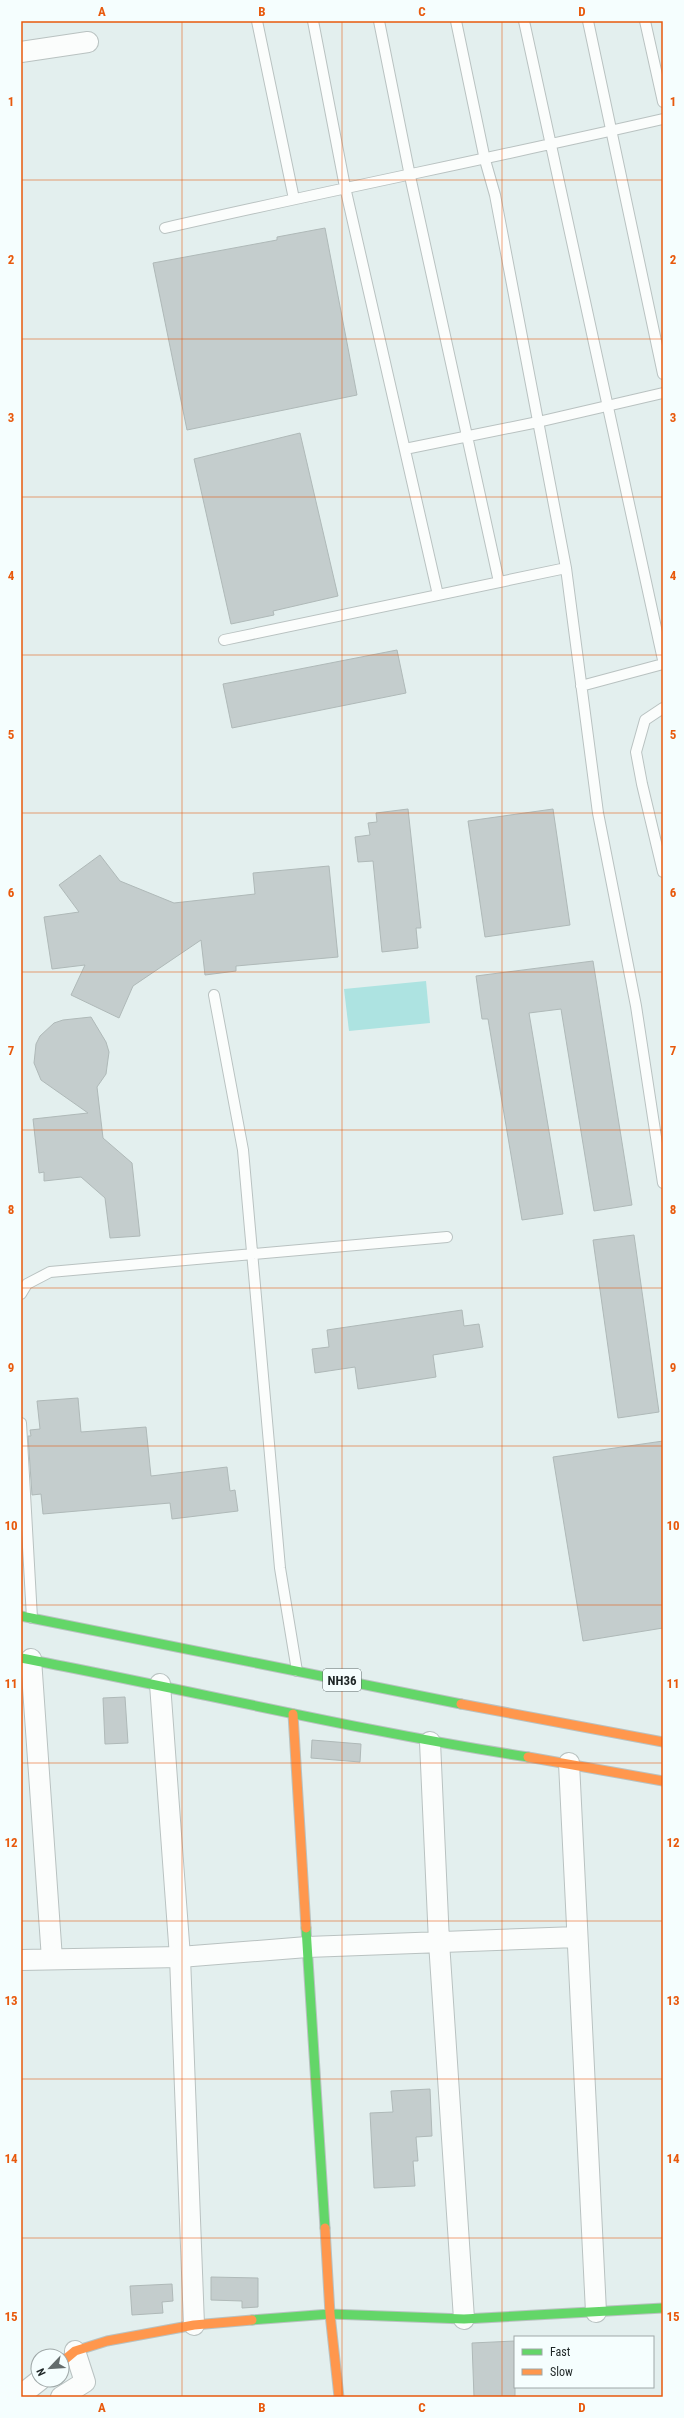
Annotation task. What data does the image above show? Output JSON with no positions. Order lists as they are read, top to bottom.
{
  "streets": {
    "main road": ["NH36"]
  },
  "legend": ["Fast", "Slow"],
  "north": "bottom left",
  "grid": {
    "columns": [
      "A",
      "B",
      "C",
      "D"
    ],
    "rows": [
      "1",
      "2",
      "3",
      "4",
      "5",
      "6",
      "7",
      "8",
      "9",
      "10",
      "11",
      "12",
      "13",
      "14",
      "15"
    ]
  }
}
